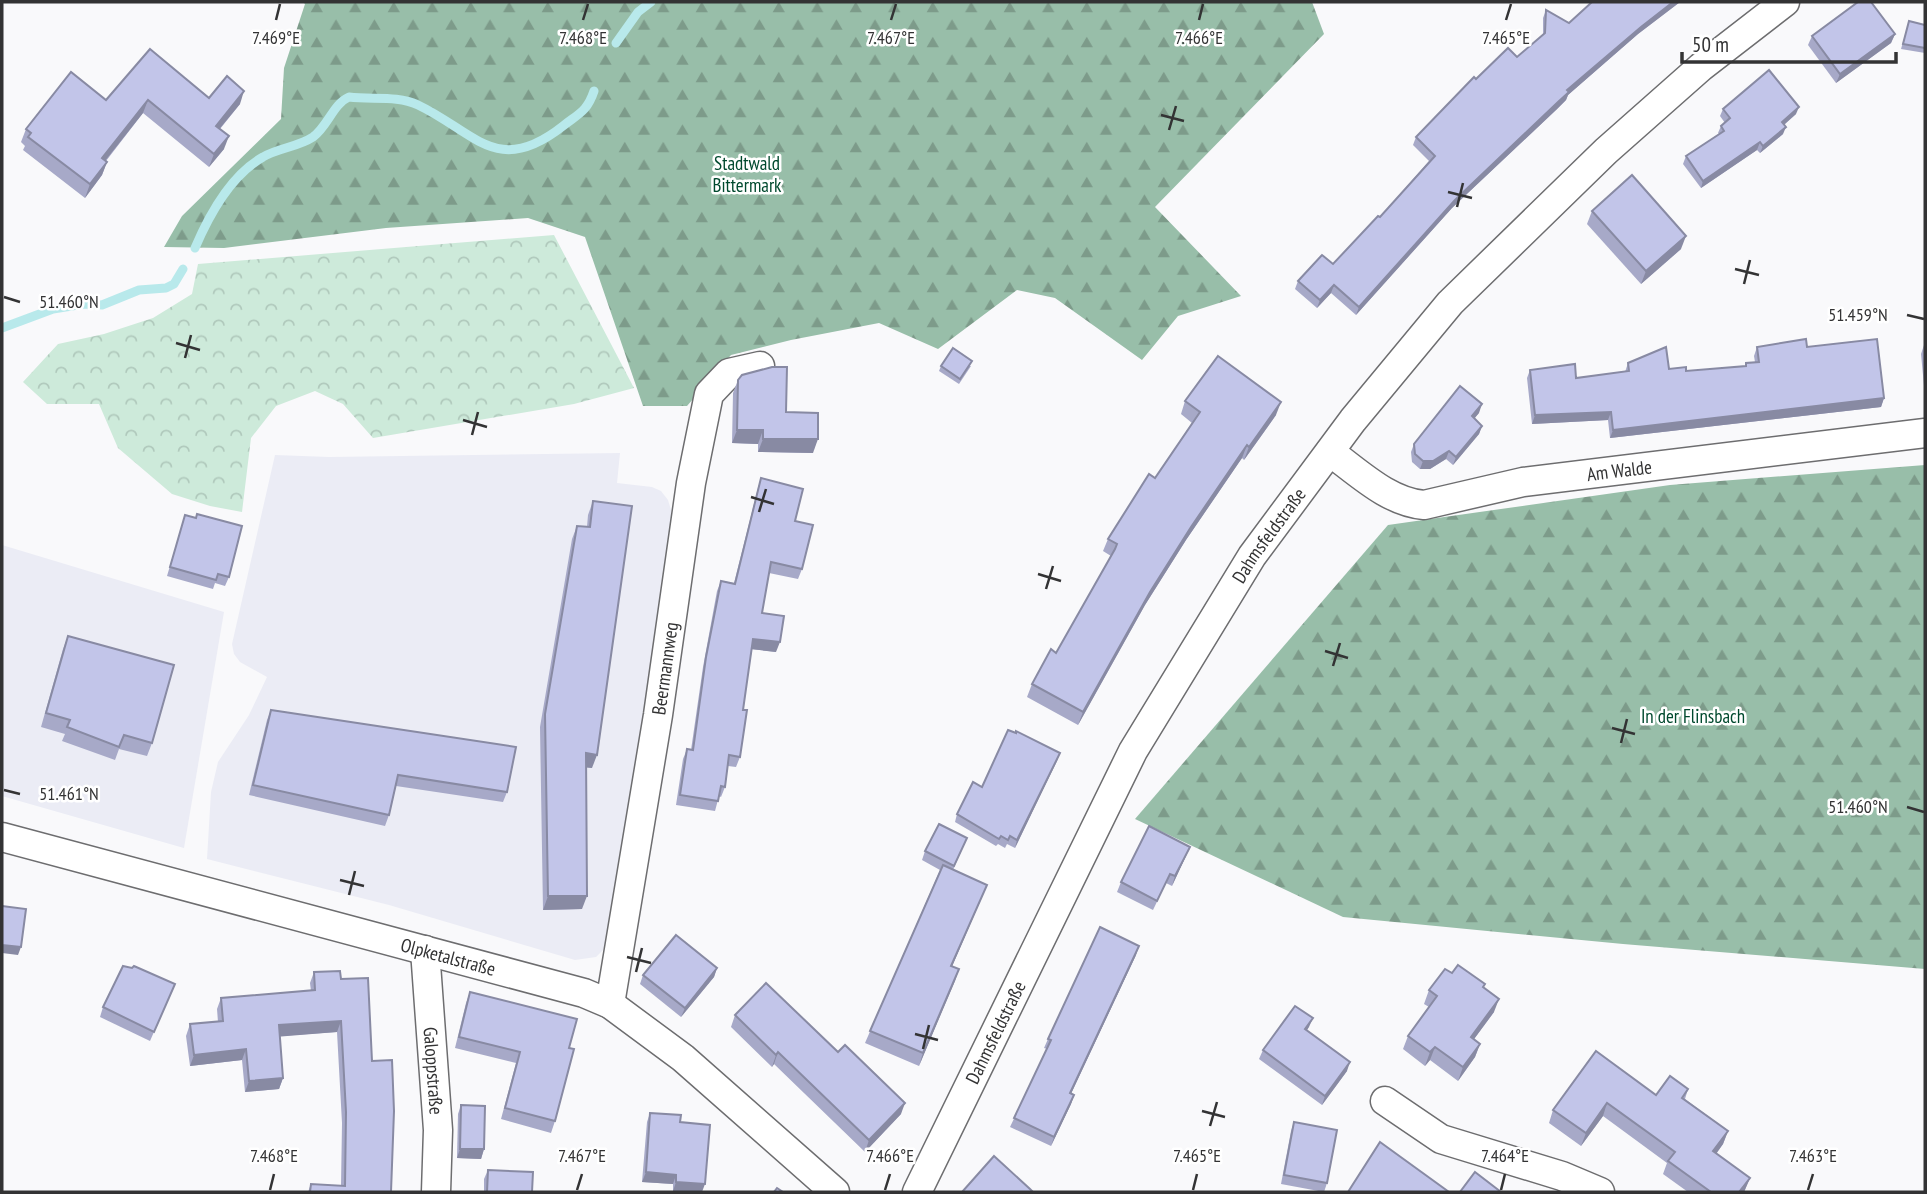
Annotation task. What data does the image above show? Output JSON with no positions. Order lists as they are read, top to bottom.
{
  "streets": {
    "street": [
      "Am Walde",
      "Dahmsfeldstraße",
      "Beermannweg",
      "Olpketalstraße",
      "Galoppstraße"
    ]
  },
  "crossings": [
    ["Am Walde", "Dahmsfeldstraße"],
    ["Beermannweg", "Olpketalstraße"],
    ["Olpketalstraße", "Galoppstraße"]
  ],
  "parks": ["Stadtwald Bittermark", "In der Flinsbach"],
  "scale_bar": "50 m",
  "coordinates": [
    "7.469°E",
    "7.468°E",
    "7.467°E",
    "7.466°E",
    "7.465°E",
    "51.460°N",
    "51.459°N",
    "51.461°N",
    "7.464°E",
    "7.463°E"
  ]
}
